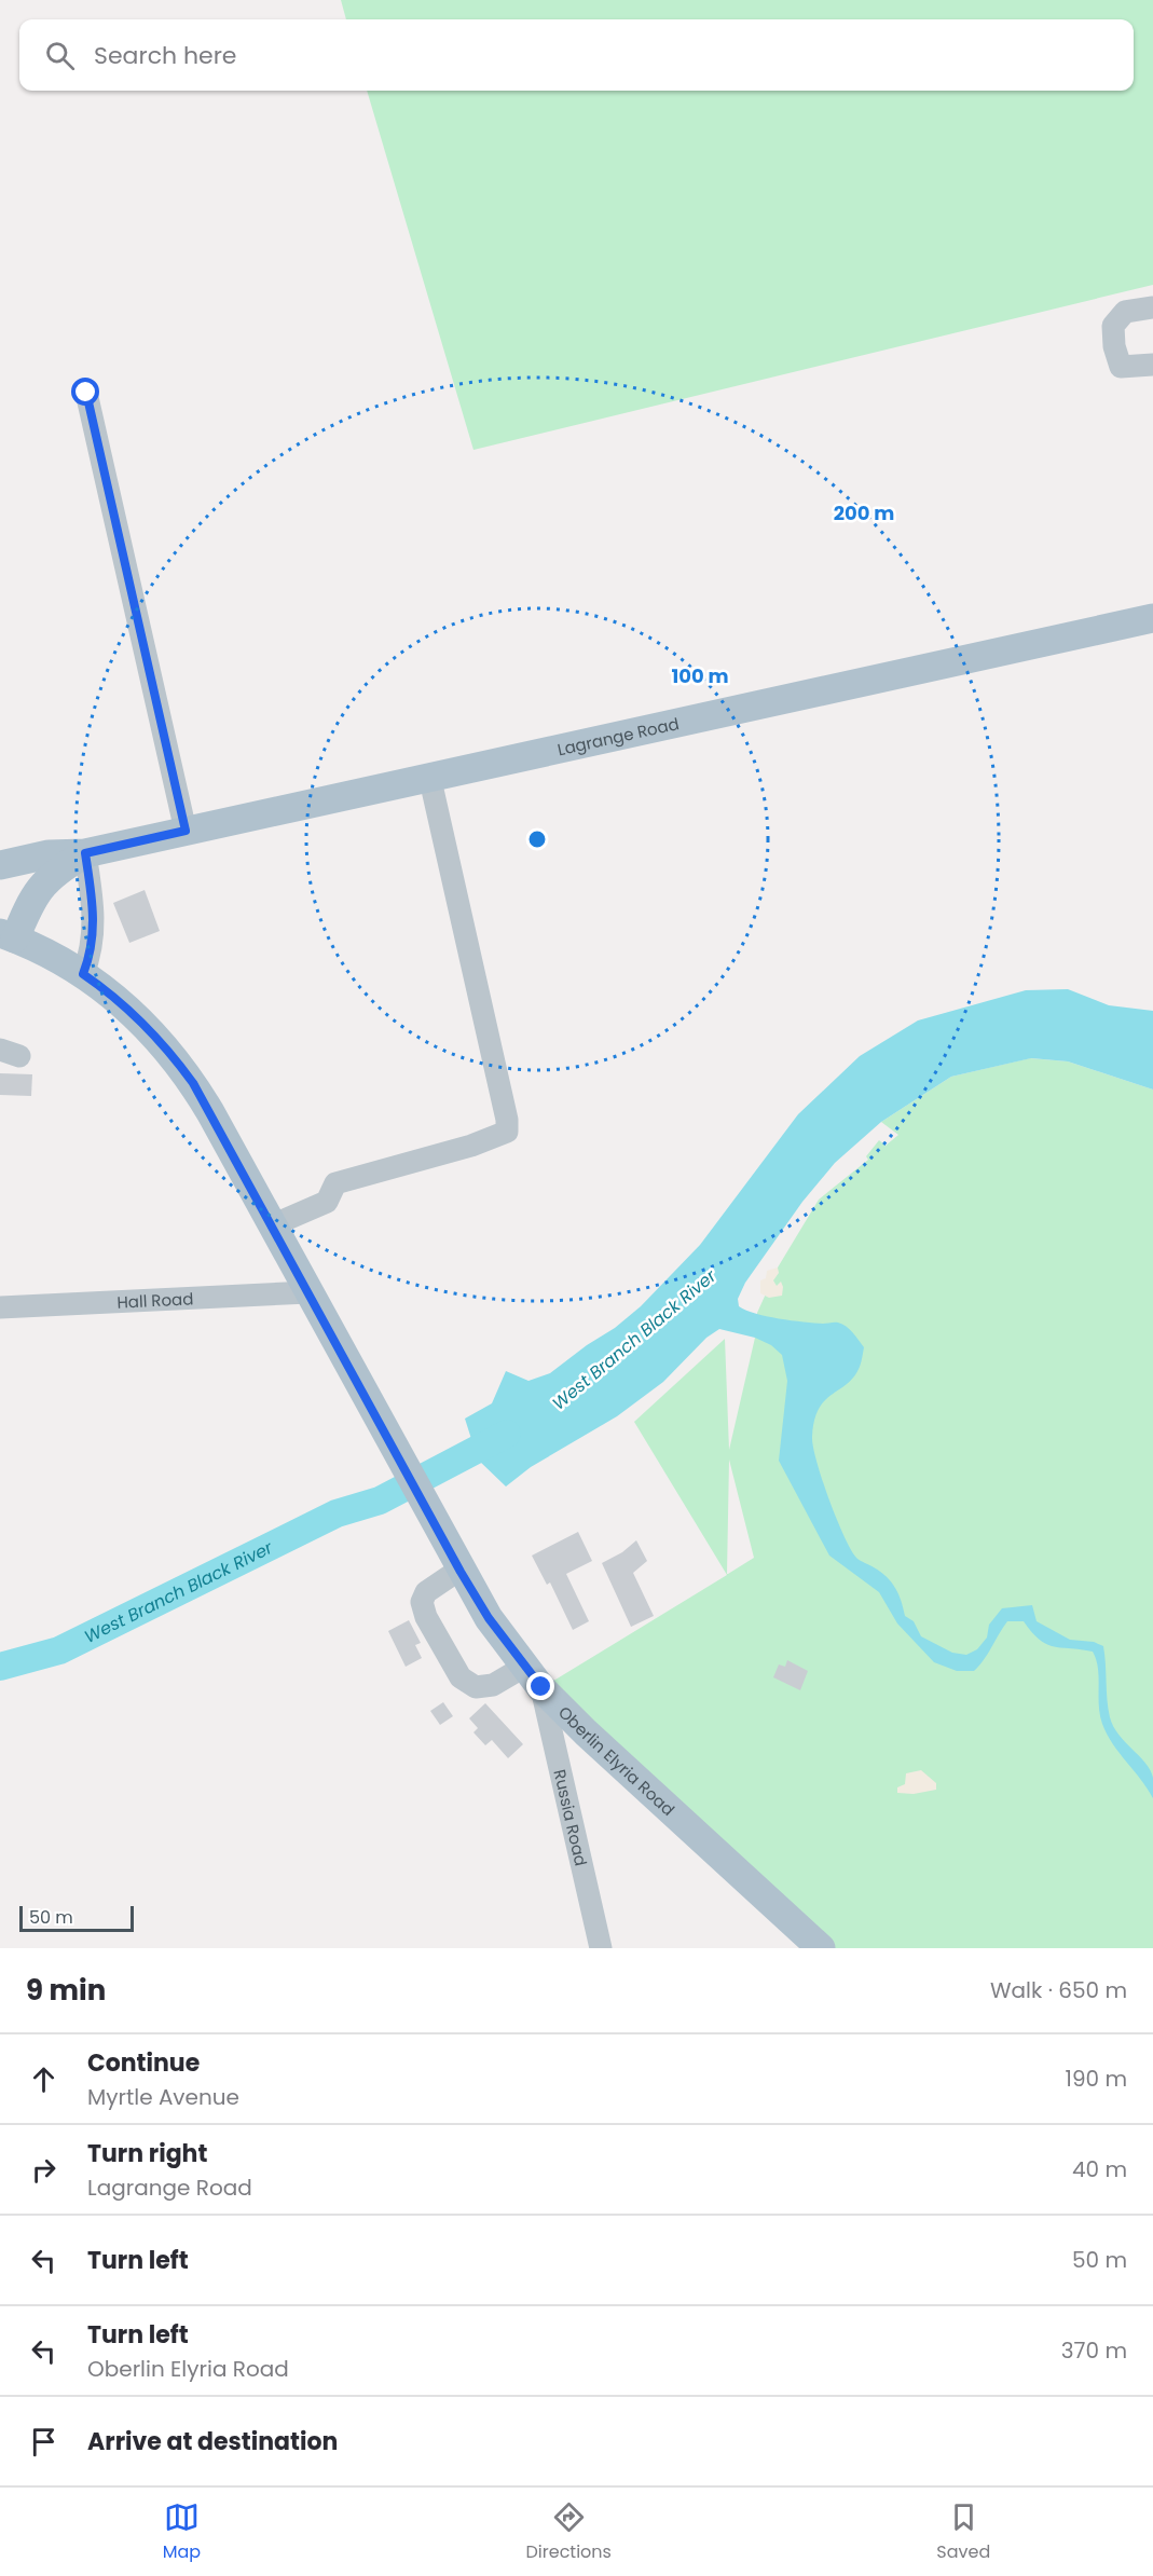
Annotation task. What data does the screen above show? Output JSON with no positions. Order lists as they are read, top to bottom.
{
  "streets": {
    "main road": ["Lagrange Road", "Oberlin Elyria Road"],
    "street": ["Hall Road", "Russia Road"]
  },
  "crossings": [
    ["Lagrange Road", "Oberlin Elyria Road"],
    ["Hall Road", "Oberlin Elyria Road"],
    ["Oberlin Elyria Road", "Russia Road"]
  ],
  "water": ["West Branch Black River"],
  "scale_bar": "50 m",
  "page": {
    "search": "Search here",
    "scale": "50 m",
    "heading": ["9 min", "Walk · 650 m"],
    "list": [
      ["Continue", "Myrtle Avenue", "190 m"],
      ["Turn right", "Lagrange Road", "40 m"],
      ["Turn left", "50 m"],
      ["Turn left", "Oberlin Elyria Road", "370 m"],
      "Arrive at destination"
    ],
    "nav": ["Map", "Directions", "Saved"]
  },
  "rings": ["200 m", "100 m"]
}
